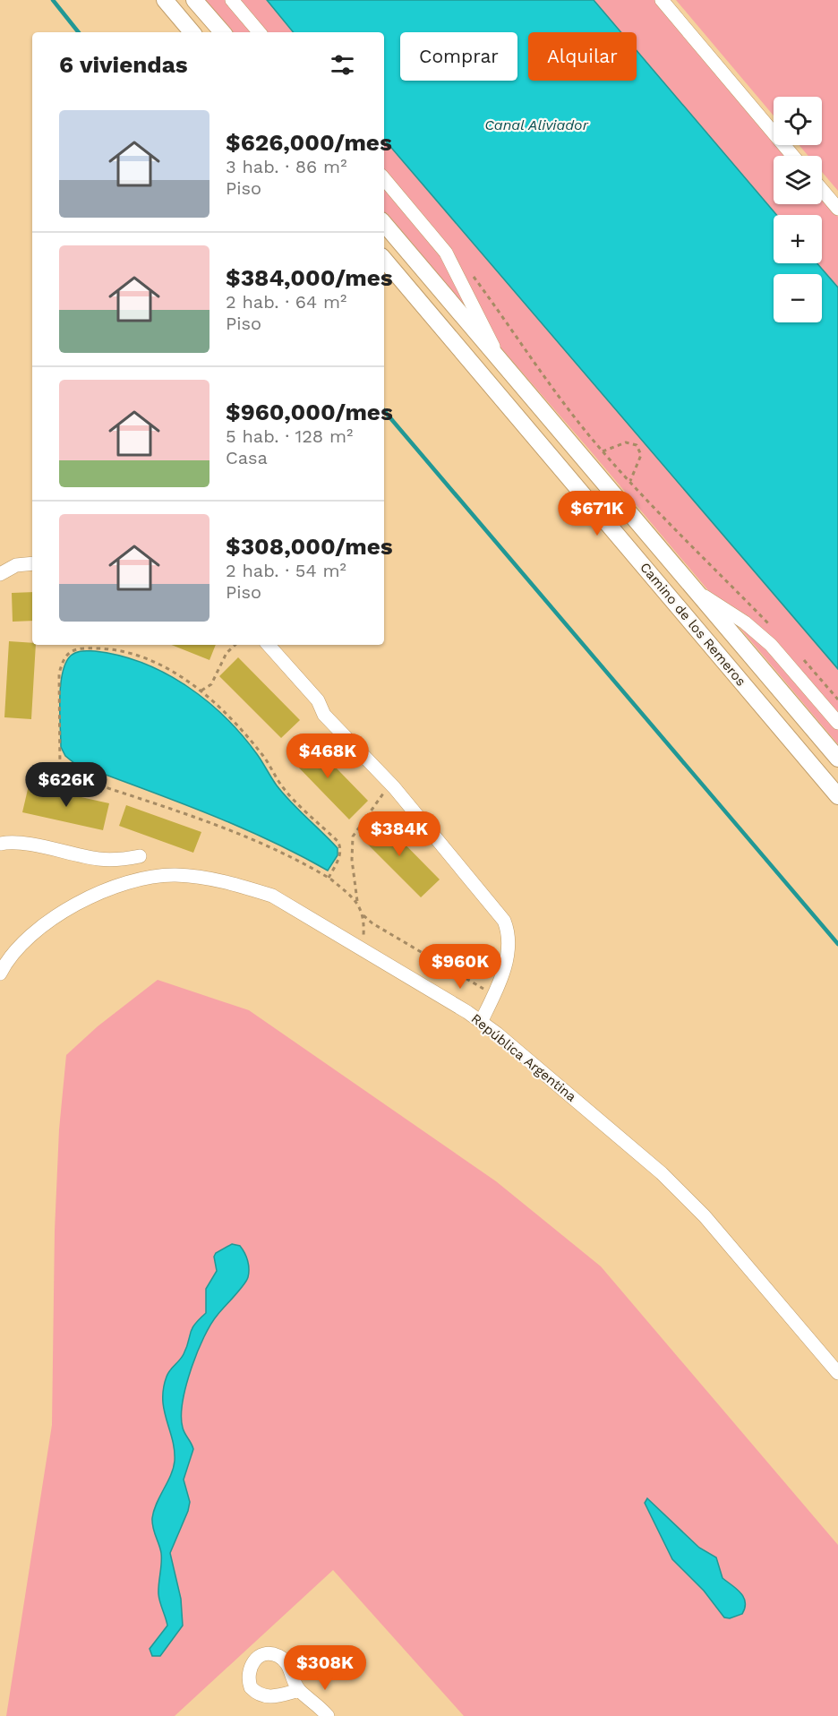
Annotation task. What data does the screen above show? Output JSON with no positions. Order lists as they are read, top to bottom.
{
  "streets": {
    "main road": ["Camino de los Remeros"],
    "street": ["República Argentina"]
  },
  "water": ["Canal Aliviador"],
  "page": {
    "chip": ["Comprar", "Alquilar"],
    "heading": "6 viviendas",
    "map_buttons": ["+", "−"],
    "list": [
      {
        "name": "$626,000/mes",
        "note": "3 hab. · 86 m² · Piso"
      },
      {
        "name": "$384,000/mes",
        "note": "2 hab. · 64 m² · Piso"
      },
      {
        "name": "$960,000/mes",
        "note": "5 hab. · 128 m² · Casa"
      },
      {
        "name": "$308,000/mes",
        "note": "2 hab. · 54 m² · Piso"
      }
    ],
    "price": [
      "$671K",
      "$468K",
      "$626K",
      "$384K",
      "$960K",
      "$308K"
    ]
  }
}
